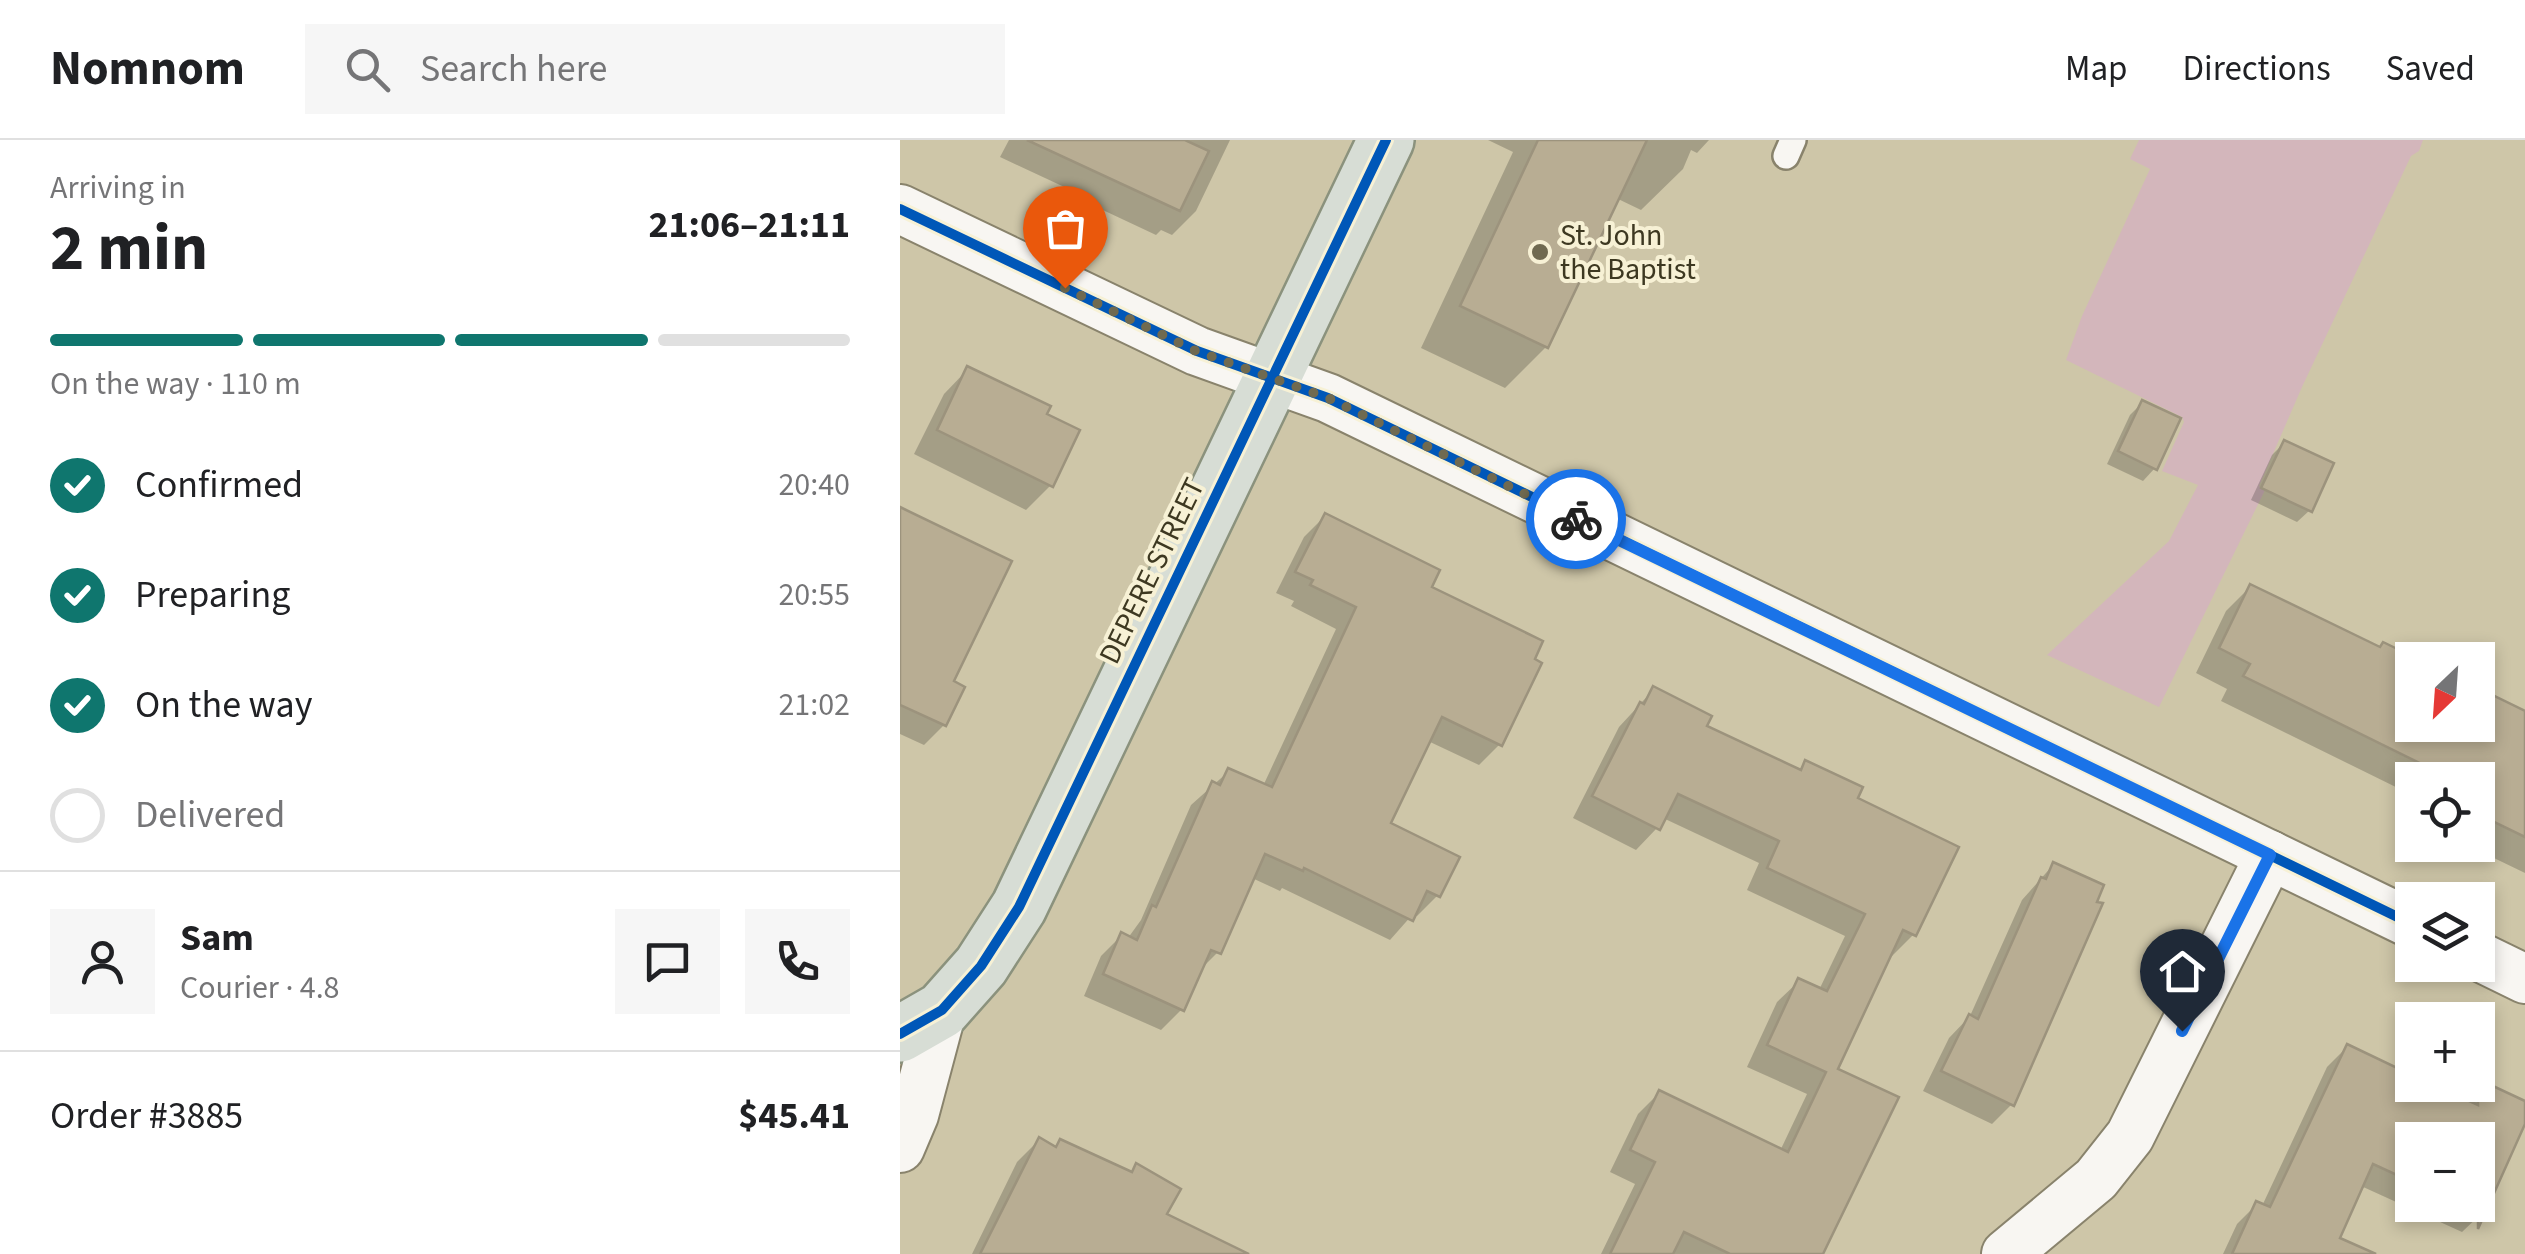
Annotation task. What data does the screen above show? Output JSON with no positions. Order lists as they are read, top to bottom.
{
  "streets": {
    "main road": ["DEPERE STREET"]
  },
  "places": ["St. John the Baptist"],
  "north": "bottom left",
  "page": {
    "header": "Nomnom",
    "search": "Search here",
    "nav": ["Map", "Directions", "Saved"],
    "heading": ["2 min", "Arriving in", "21:06–21:11"],
    "panel": [
      "Sam",
      "Courier · 4.8",
      "Order #3885",
      "$45.41"
    ],
    "bar": "On the way · 110 m",
    "list": [
      ["Confirmed", "20:40"],
      ["Preparing", "20:55"],
      ["On the way", "21:02"],
      "Delivered"
    ],
    "map_buttons": ["+", "−"]
  }
}
